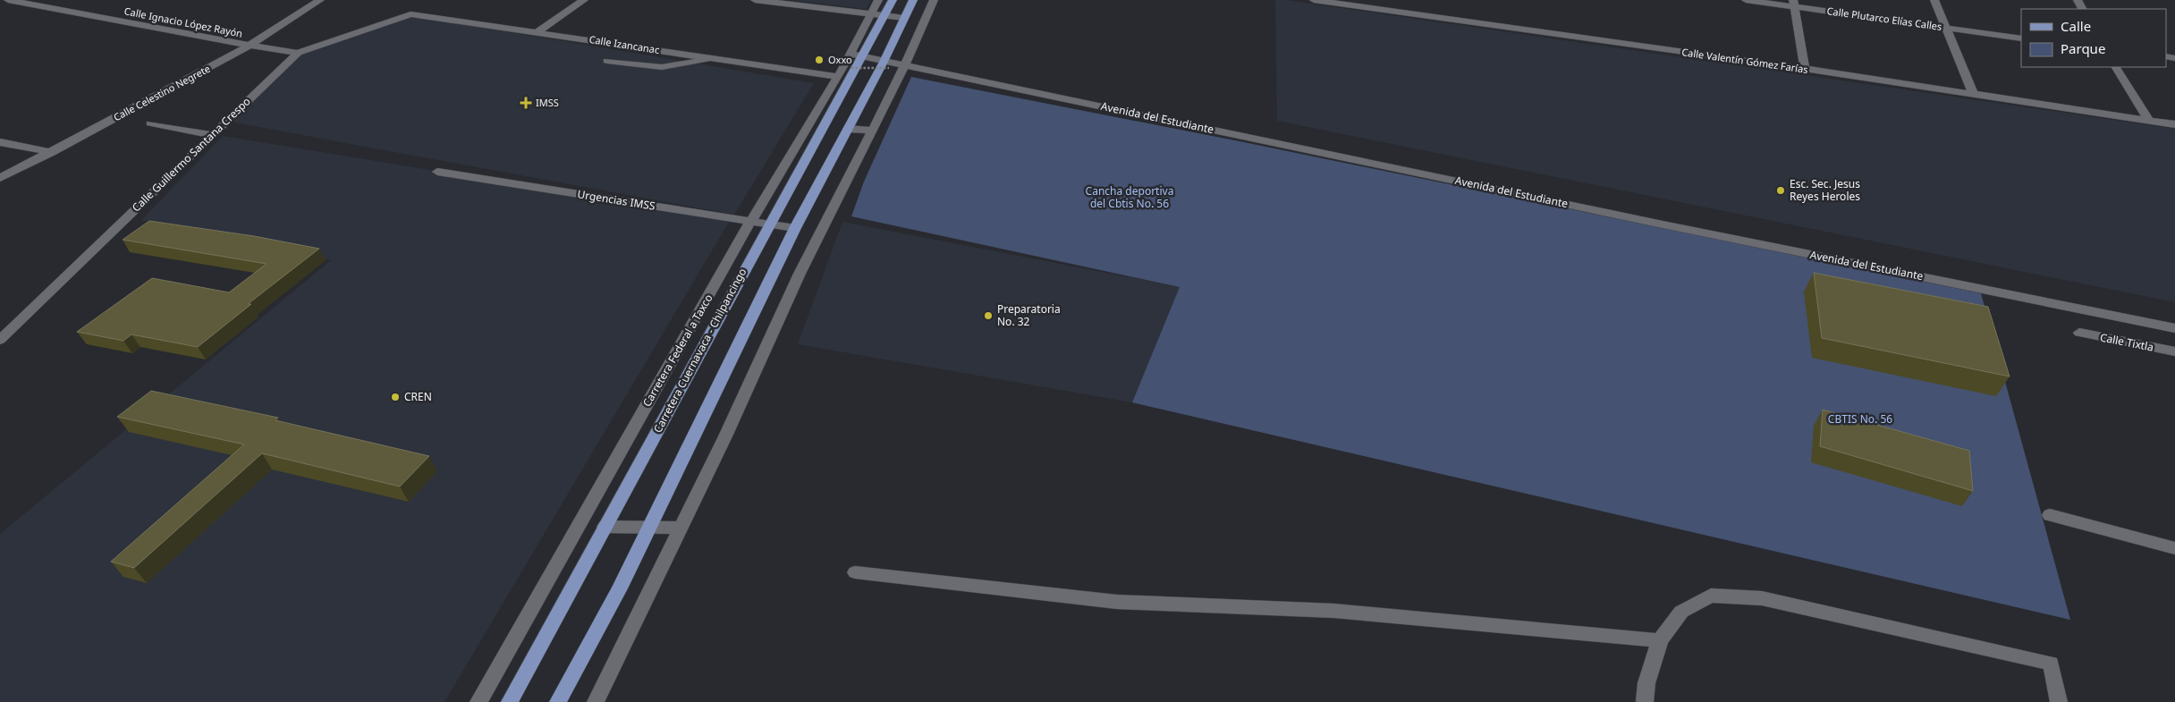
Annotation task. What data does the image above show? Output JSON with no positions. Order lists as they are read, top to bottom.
{
  "streets": {
    "main road": ["Carretera Cuernavaca - Chilpancingo"],
    "street": [
      "Calle Plutarco Elías Calles",
      "Calle Ignacio López Rayón",
      "Calle Izancanac",
      "Calle Valentín Gómez Farías",
      "Calle Celestino Negrete",
      "Avenida del Estudiante",
      "Calle Guillermo Santana Crespo",
      "Urgencias IMSS",
      "Calle Tixtla",
      "Carretera Federal a Taxco"
    ]
  },
  "crossings": [
    ["Calle Ignacio López Rayón", "Calle Celestino Negrete"],
    ["Calle Ignacio López Rayón", "Calle Guillermo Santana Crespo"],
    ["Calle Izancanac", "Calle Guillermo Santana Crespo"],
    ["Calle Izancanac", "Carretera Federal a Taxco"],
    ["Avenida del Estudiante", "Carretera Federal a Taxco"],
    ["Avenida del Estudiante", "Carretera Cuernavaca - Chilpancingo"],
    ["Urgencias IMSS", "Carretera Federal a Taxco"],
    ["Urgencias IMSS", "Carretera Cuernavaca - Chilpancingo"],
    ["Carretera Federal a Taxco", "Carretera Cuernavaca - Chilpancingo"]
  ],
  "parks": ["Cancha deportiva del Cbtis No. 56", "CBTIS No. 56"],
  "places": {
    "other": [
      "Oxxo",
      "Esc. Sec. Jesus Reyes Heroles",
      "Preparatoria No. 32",
      "CREN"
    ],
    "health": ["IMSS"]
  },
  "legend": ["Calle", "Parque"]
}
